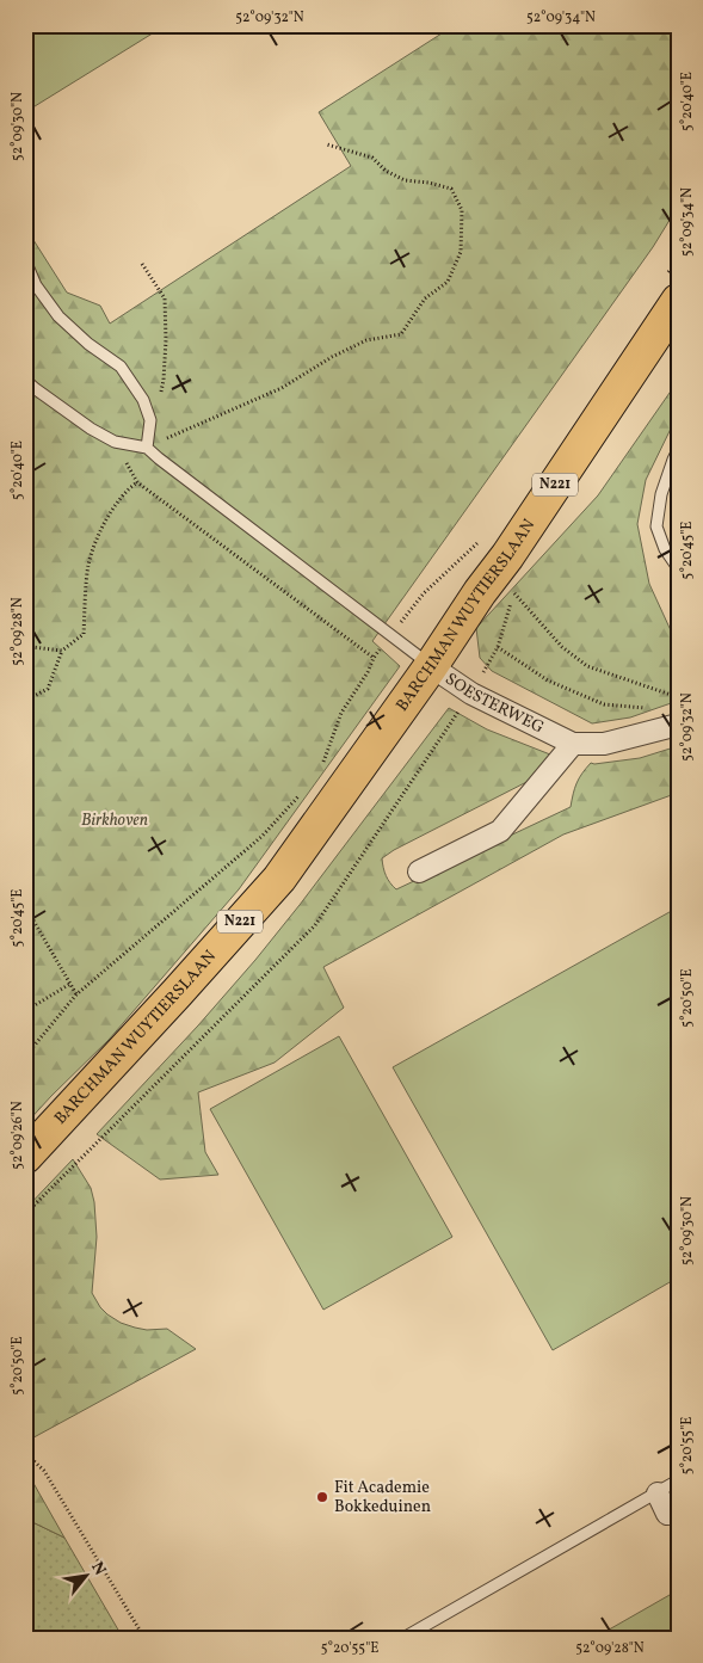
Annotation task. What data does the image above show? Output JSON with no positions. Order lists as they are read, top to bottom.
{
  "streets": {
    "main road": ["N221", "BARCHMAN WUYTIERSLAAN"],
    "street": ["SOESTERWEG"]
  },
  "crossings": [
    ["BARCHMAN WUYTIERSLAAN", "SOESTERWEG"]
  ],
  "parks": ["Birkhoven"],
  "places": ["Fit Academie Bokkeduinen"],
  "north": "top right",
  "coordinates": [
    "52°09'32\"N",
    "52°09'34\"N",
    "5°20'40\"E",
    "52°09'30\"N",
    "5°20'45\"E",
    "52°09'28\"N",
    "5°20'50\"E",
    "52°09'26\"N",
    "5°20'55\"E"
  ]
}
